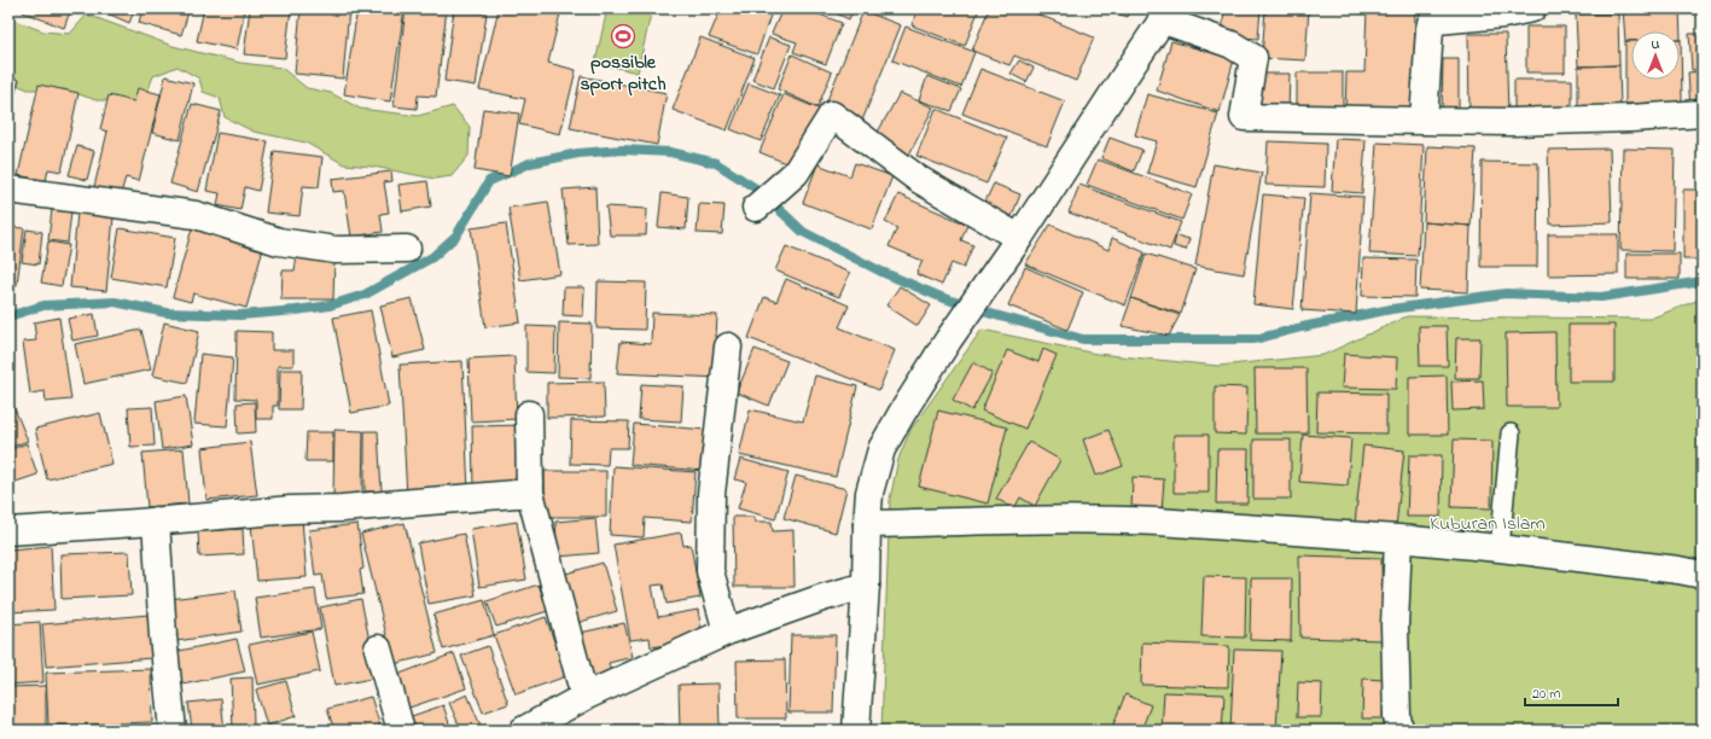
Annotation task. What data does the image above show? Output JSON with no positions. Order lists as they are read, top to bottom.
{
  "parks": ["Kuburan Islam"],
  "places": {
    "sports": ["possible sport pitch"]
  },
  "scale_bar": "20 m",
  "north": "top"
}
